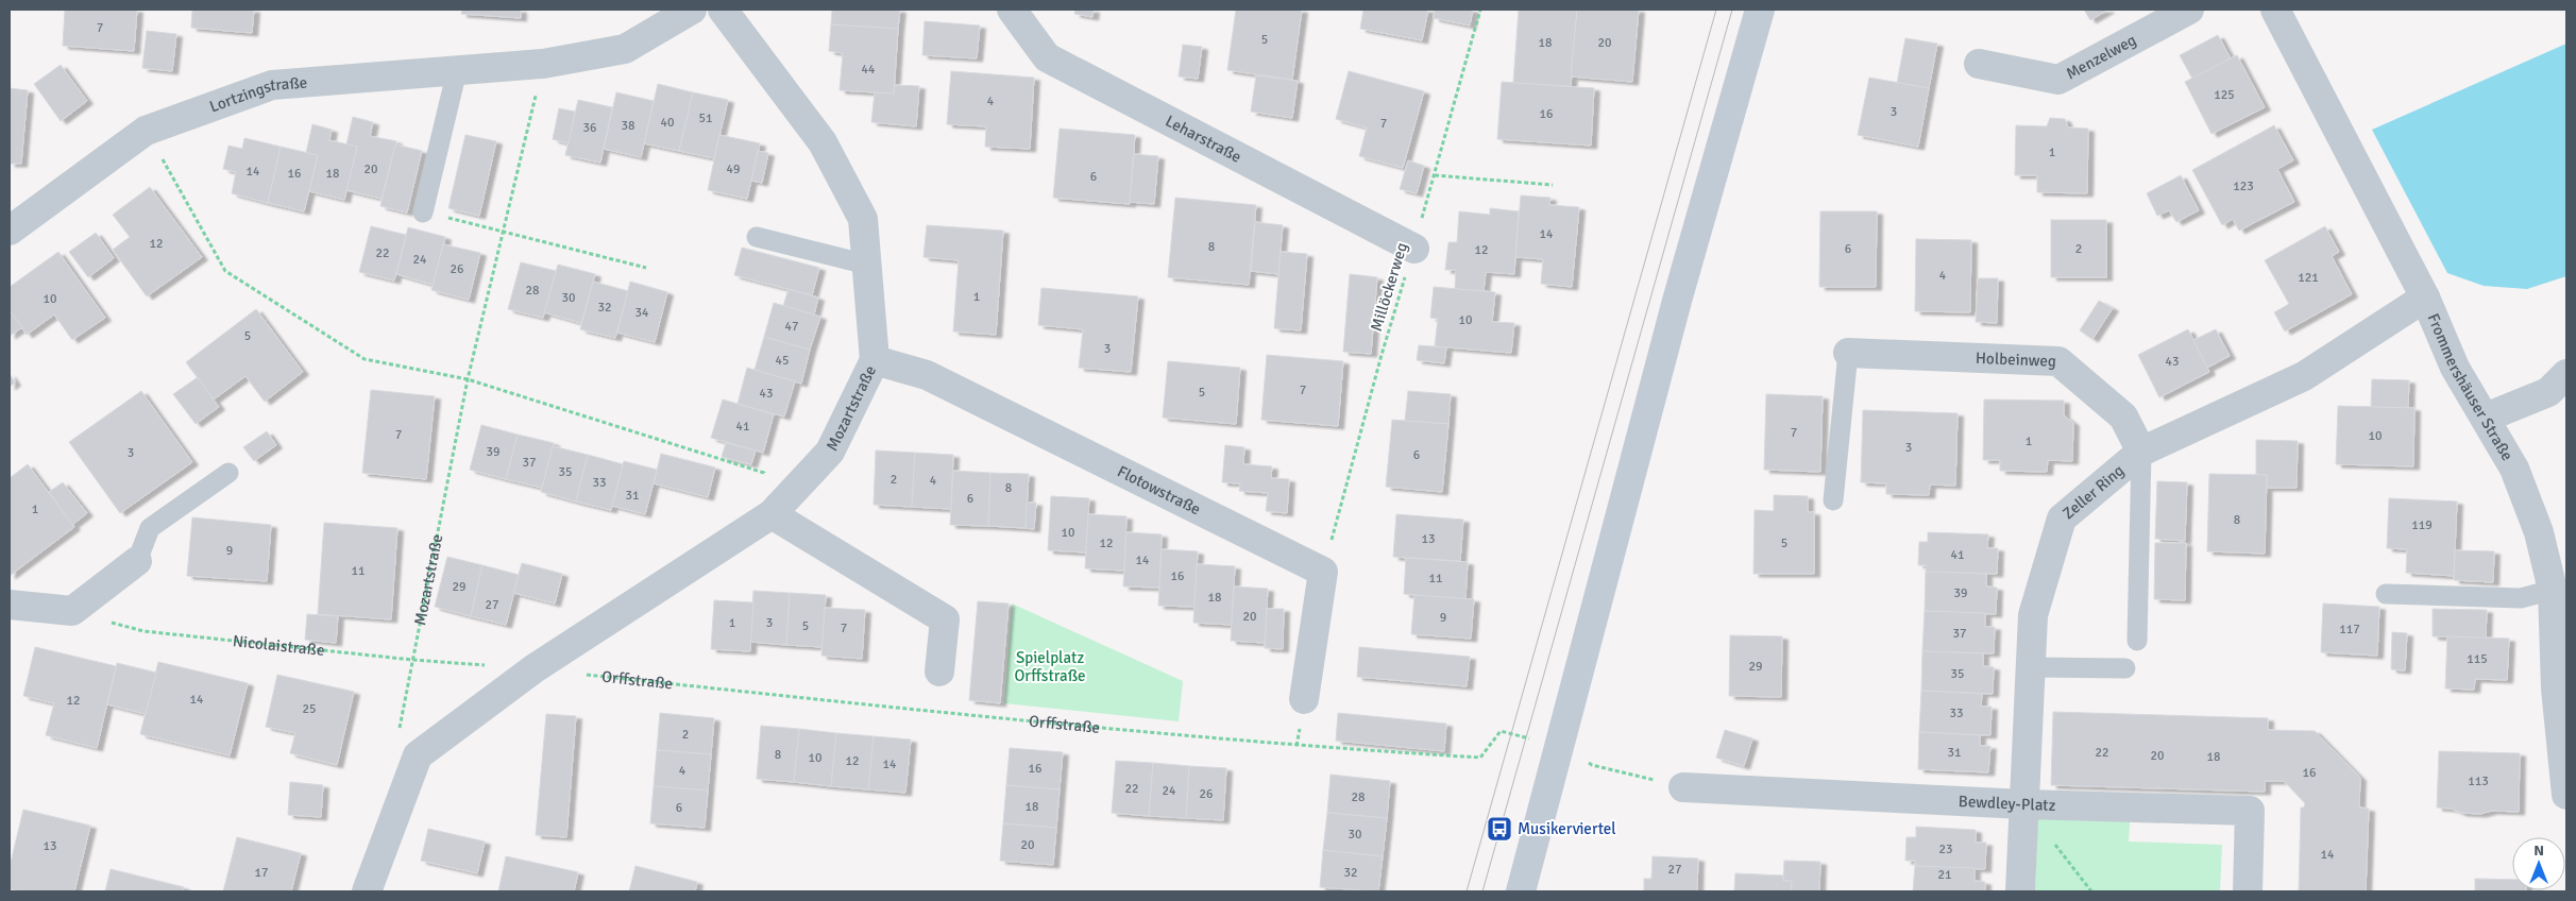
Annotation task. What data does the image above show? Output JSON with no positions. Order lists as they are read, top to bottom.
{
  "streets": {
    "street": [
      "Menzelweg",
      "Lortzingstraße",
      "Leharstraße",
      "Holbeinweg",
      "Frommershäuser Straße",
      "Mozartstraße",
      "Flotowstraße",
      "Zeller Ring",
      "Bewdley-Platz"
    ],
    "path": ["Millöckerweg", "Nicolaistraße", "Orffstraße"]
  },
  "crossings": [
    ["Leharstraße", "Millöckerweg"],
    ["Millöckerweg", "Flotowstraße"],
    ["Holbeinweg", "Zeller Ring"],
    ["Frommershäuser Straße", "Zeller Ring"],
    ["Mozartstraße", "Flotowstraße"],
    ["Mozartstraße", "Nicolaistraße"],
    ["Zeller Ring", "Bewdley-Platz"]
  ],
  "parks": ["Spielplatz Orffstraße"],
  "places": {
    "bus stop": ["Musikerviertel"]
  },
  "house_numbers": [
    "7",
    "5",
    "18",
    "20",
    "44",
    "125",
    "4",
    "3",
    "16",
    "51",
    "40",
    "7",
    "38",
    "36",
    "1",
    "20",
    "49",
    "14",
    "16",
    "18",
    "6",
    "123",
    "14",
    "12",
    "8",
    "6",
    "2",
    "12",
    "22",
    "24",
    "26",
    "4",
    "121",
    "28",
    "1",
    "30",
    "10",
    "32",
    "34",
    "10",
    "47",
    "5",
    "3",
    "45",
    "43",
    "7",
    "5",
    "43",
    "41",
    "7",
    "7",
    "10",
    "1",
    "3",
    "39",
    "3",
    "6",
    "37",
    "35",
    "2",
    "4",
    "33",
    "8",
    "31",
    "6",
    "1",
    "8",
    "119",
    "10",
    "13",
    "12",
    "5",
    "9",
    "41",
    "14",
    "11",
    "16",
    "11",
    "29",
    "39",
    "18",
    "27",
    "20",
    "9",
    "1",
    "3",
    "5",
    "7",
    "117",
    "37",
    "115",
    "29",
    "35",
    "14",
    "12",
    "25",
    "33",
    "2",
    "31",
    "22",
    "8",
    "20",
    "18",
    "10",
    "12",
    "14",
    "16",
    "4",
    "16",
    "113",
    "22",
    "24",
    "26",
    "28",
    "18",
    "6",
    "30",
    "20",
    "13",
    "23",
    "14",
    "27",
    "17",
    "32",
    "21"
  ],
  "north": "top"
}
